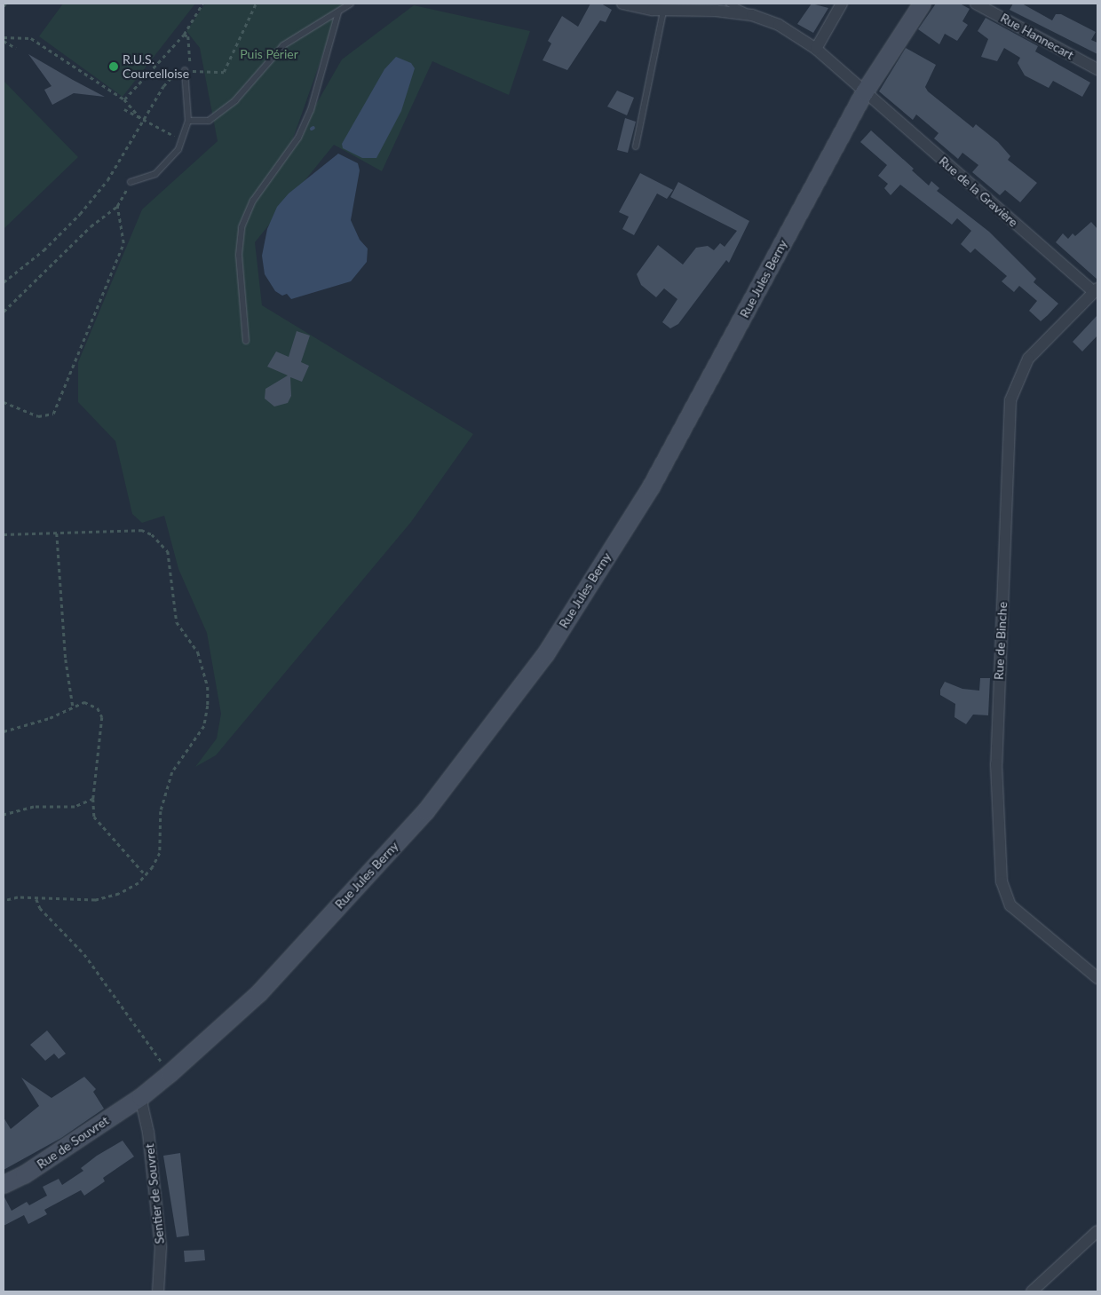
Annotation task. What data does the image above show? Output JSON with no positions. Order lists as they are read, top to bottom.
{
  "streets": {
    "main road": ["Rue Jules Berny", "Rue de Souvret"],
    "street": [
      "Rue Hannecart",
      "Rue de la Gravière",
      "Rue de Binche",
      "Sentier de Souvret"
    ]
  },
  "crossings": [
    ["Rue de la Gravière", "Rue Jules Berny"],
    ["Rue de la Gravière", "Rue de Binche"],
    ["Rue Jules Berny", "Rue de Souvret"],
    ["Rue Jules Berny", "Sentier de Souvret"],
    ["Rue de Souvret", "Sentier de Souvret"]
  ],
  "parks": ["Puis Périer"],
  "places": ["R.U.S. Courcelloise"]
}
